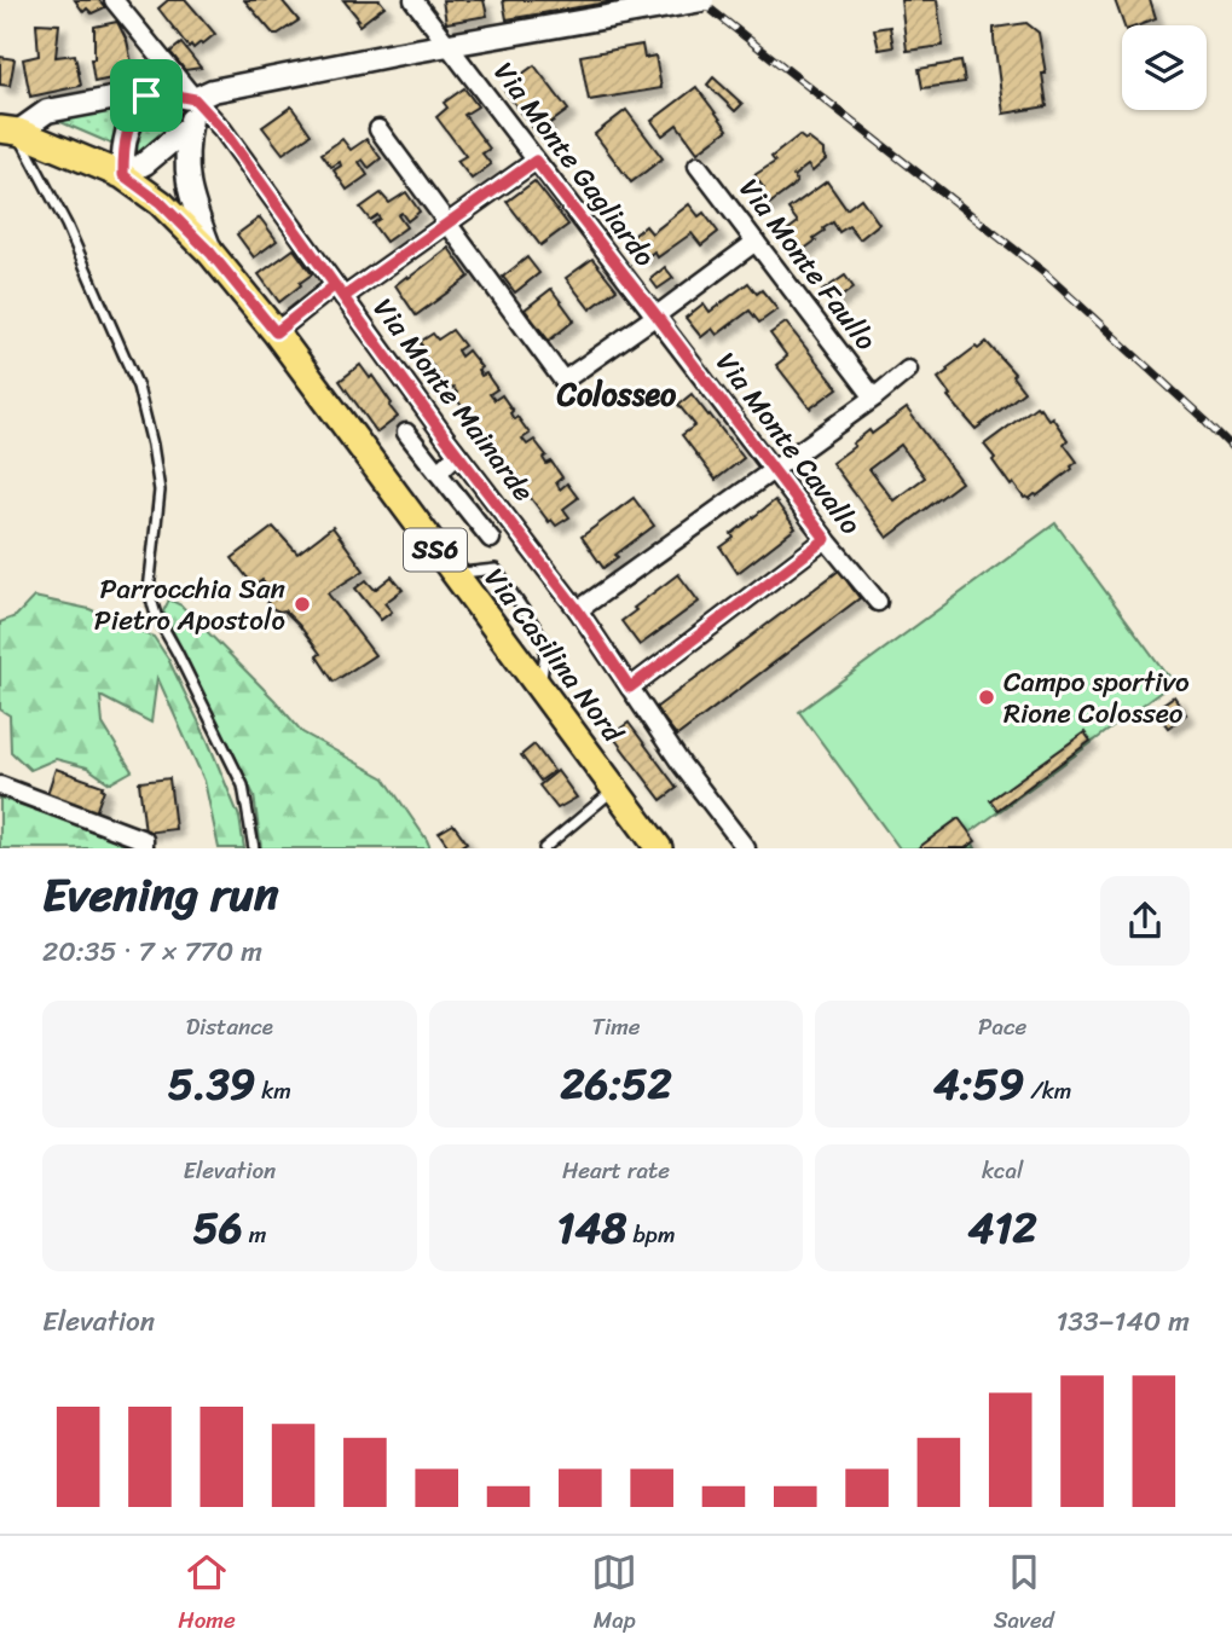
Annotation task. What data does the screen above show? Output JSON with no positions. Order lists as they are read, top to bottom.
{
  "streets": {
    "main road": ["SS6", "Via Casilina Nord"],
    "street": [
      "Via Monte Gagliardo",
      "Via Monte Faullo",
      "Via Monte Mainarde",
      "Via Monte Cavallo"
    ]
  },
  "crossings": [
    ["Via Monte Gagliardo", "Via Monte Cavallo"]
  ],
  "districts": ["Colosseo"],
  "places": ["Parrocchia San Pietro Apostolo", "Campo sportivo Rione Colosseo"],
  "page": {
    "heading": ["Evening run", "20:35 · 7 × 770 m"],
    "stats": [
      ["Distance", "5.39 km"],
      ["Time", "26:52"],
      ["Pace", "4:59 /km"],
      ["Elevation", "56 m"],
      ["Heart rate", "148 bpm"],
      ["kcal", "412"]
    ],
    "chart": ["Elevation", "133–140 m"],
    "tabs": ["Home", "Map", "Saved"]
  }
}
